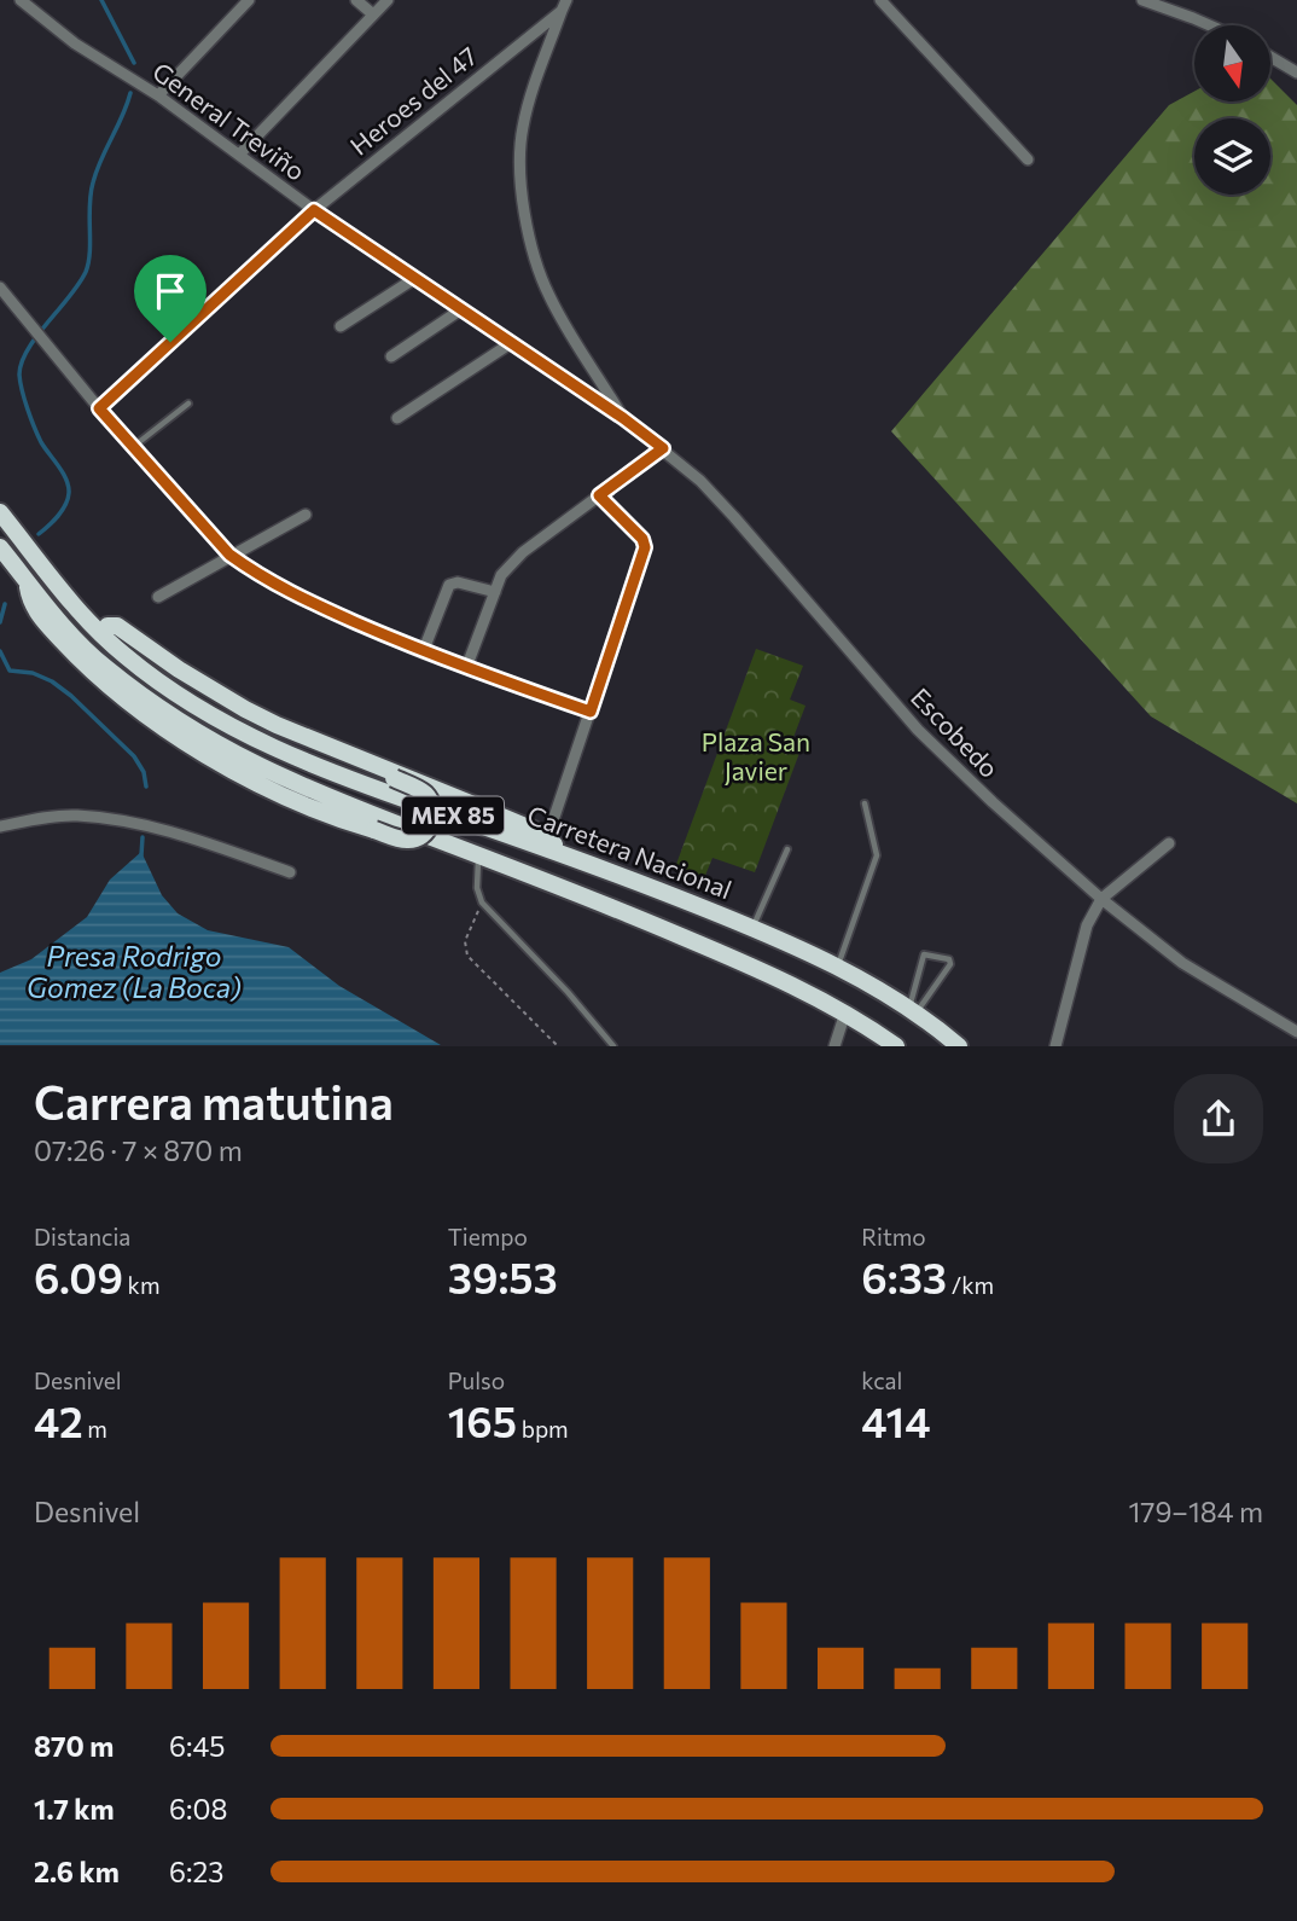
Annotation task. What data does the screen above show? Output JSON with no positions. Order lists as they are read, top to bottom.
{
  "streets": {
    "highway": ["MEX 85", "Carretera Nacional"],
    "street": ["Heroes del 47", "General Treviño", "Escobedo"]
  },
  "crossings": [
    ["Heroes del 47", "General Treviño"],
    ["General Treviño", "Escobedo"],
    ["MEX 85", "Carretera Nacional"]
  ],
  "water": ["Presa Rodrigo Gomez (La Boca)"],
  "parks": ["Plaza San Javier"],
  "north": "bottom",
  "page": {
    "heading": ["Carrera matutina", "07:26 · 7 × 870 m"],
    "stats": [
      ["Distancia", "6.09 km"],
      ["Tiempo", "39:53"],
      ["Ritmo", "6:33 /km"],
      ["Desnivel", "42 m"],
      ["Pulso", "165 bpm"],
      ["kcal", "414"]
    ],
    "chart": ["Desnivel", "179–184 m"],
    "list": [
      {
        "name": "870 m",
        "note": "6:45"
      },
      {
        "name": "1.7 km",
        "note": "6:08"
      },
      {
        "name": "2.6 km",
        "note": "6:23"
      }
    ]
  }
}
